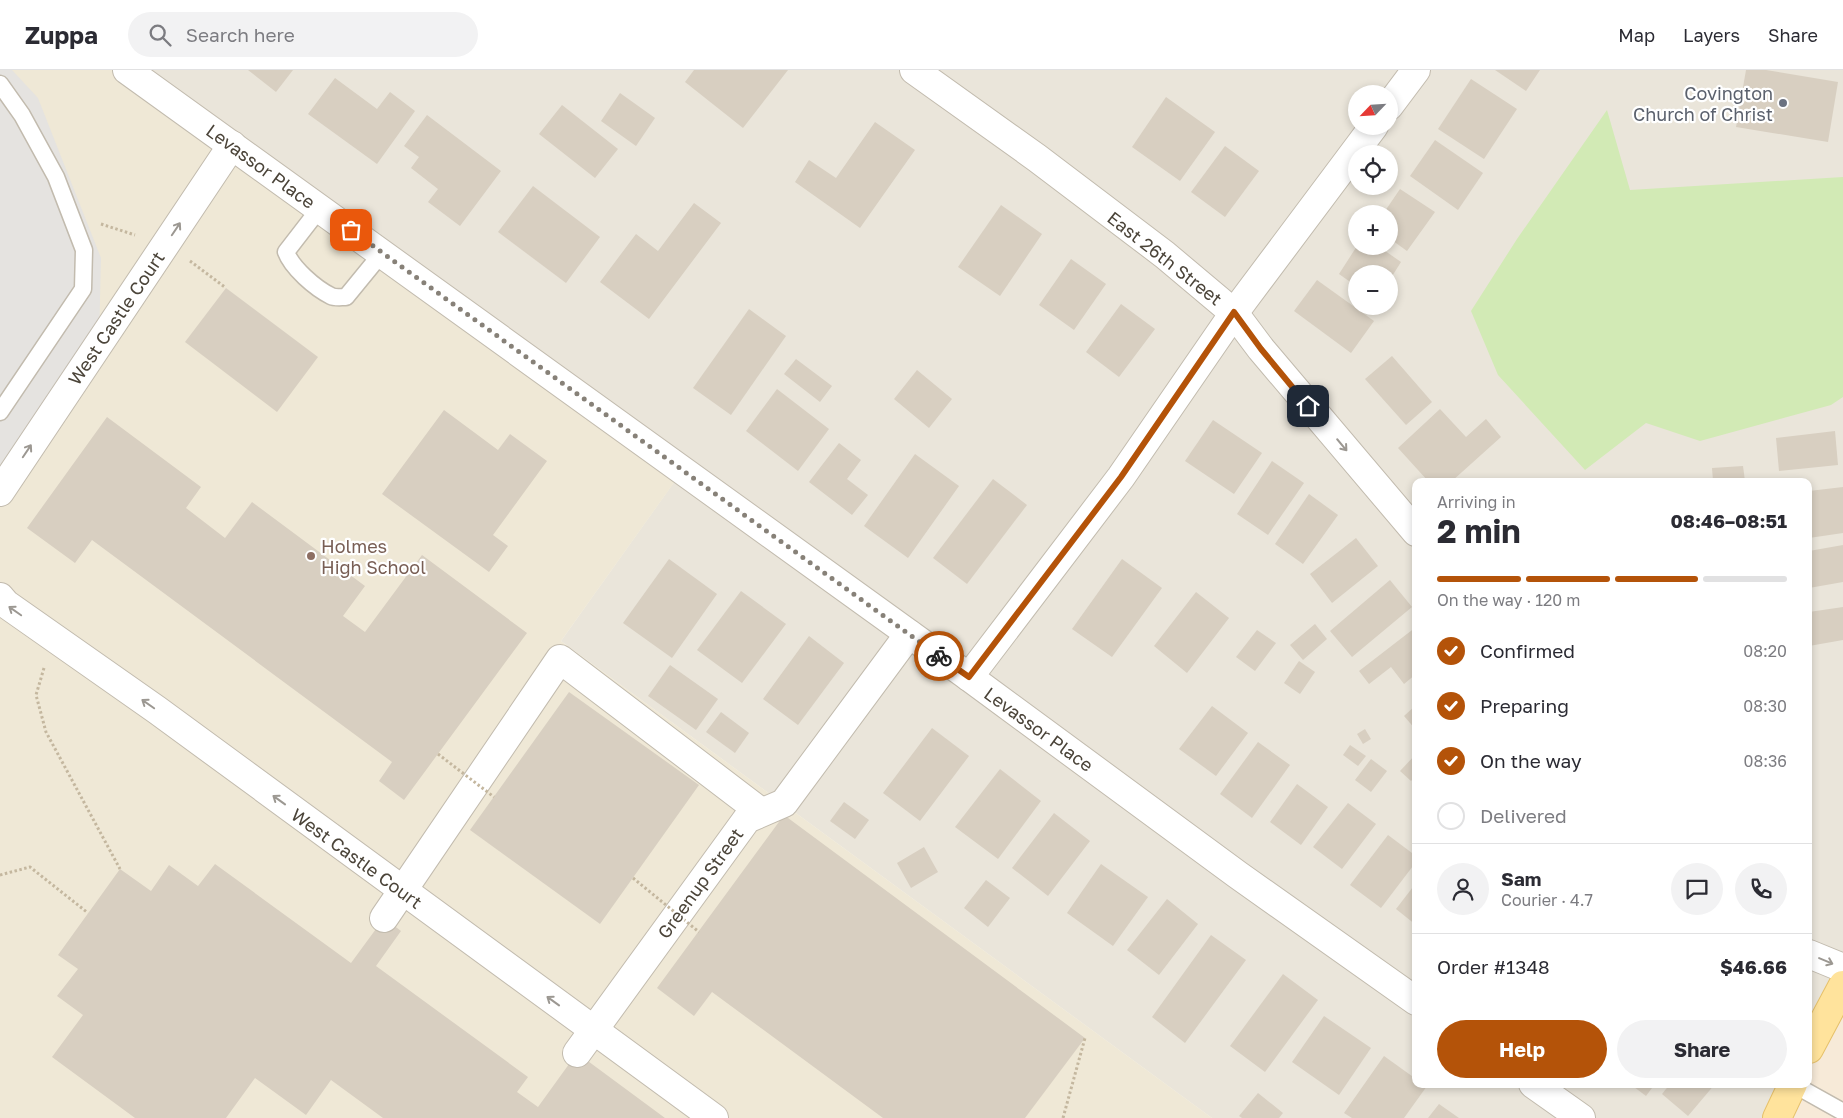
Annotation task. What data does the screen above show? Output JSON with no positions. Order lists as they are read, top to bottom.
{
  "streets": {
    "street": [
      "Levassor Place",
      "East 26th Street",
      "West Castle Court",
      "Greenup Street"
    ]
  },
  "crossings": [
    ["Levassor Place", "West Castle Court"],
    ["Levassor Place", "Greenup Street"],
    ["West Castle Court", "Greenup Street"]
  ],
  "one_way": ["East 26th Street"],
  "places": ["Covington Church of Christ", "Holmes High School"],
  "north": "bottom left",
  "page": {
    "header": "Zuppa",
    "search": "Search here",
    "nav": ["Map", "Layers", "Share"],
    "map_buttons": ["+", "−"],
    "heading": ["2 min", "Arriving in", "08:46–08:51"],
    "panel": [
      "Sam",
      "Courier · 4.7",
      "Order #1348",
      "$46.66"
    ],
    "bar": "On the way · 120 m",
    "list": [
      ["Confirmed", "08:20"],
      ["Preparing", "08:30"],
      ["On the way", "08:36"],
      "Delivered"
    ],
    "buttons": ["Help", "Share"]
  }
}
